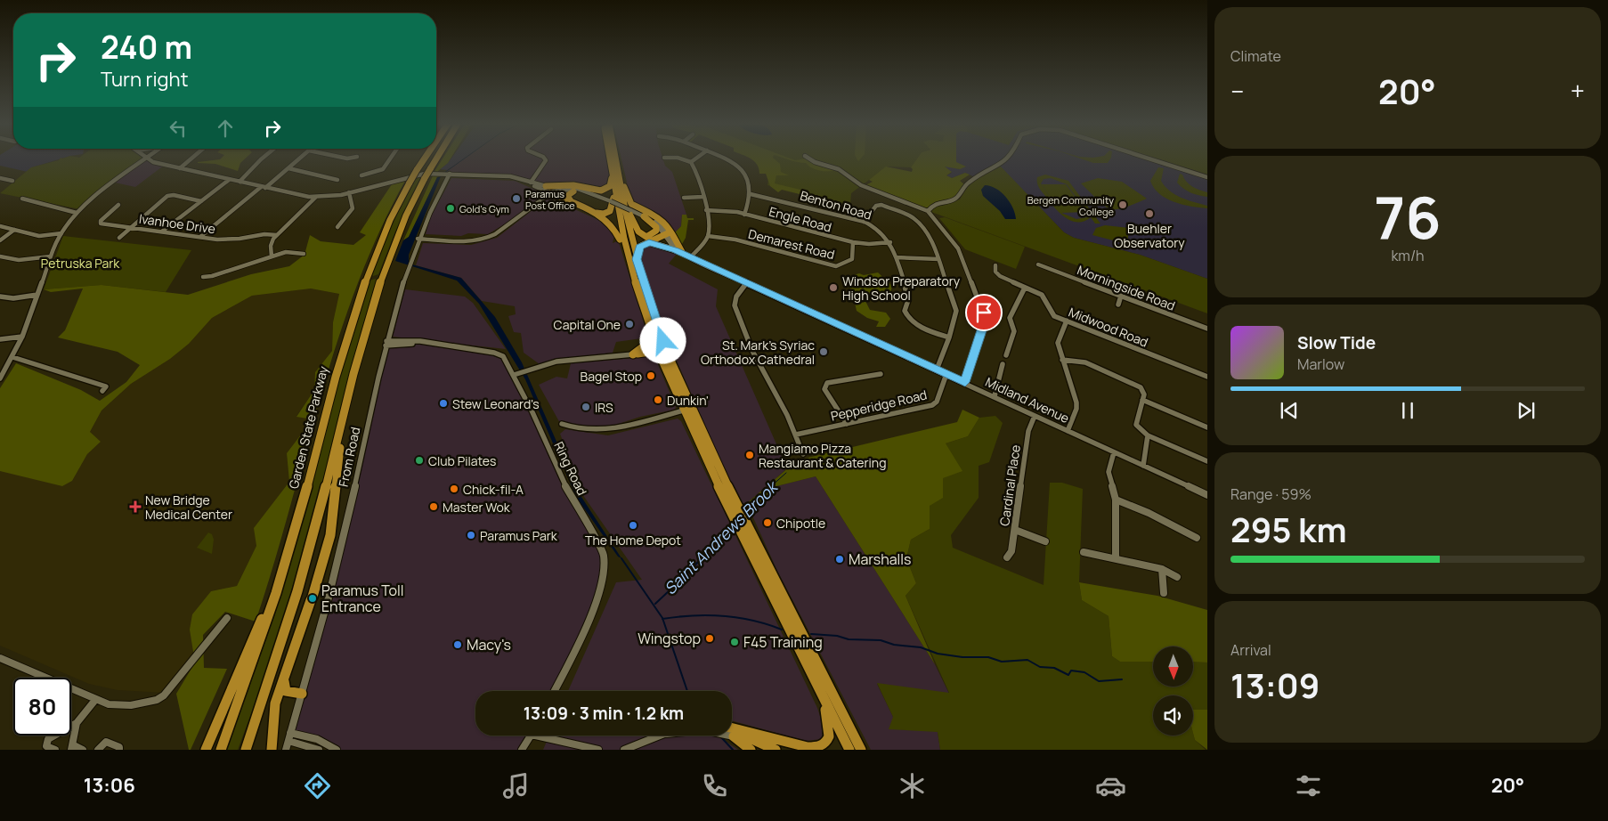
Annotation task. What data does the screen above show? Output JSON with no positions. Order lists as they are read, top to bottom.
{
  "streets": {
    "highway": ["Garden State Parkway"],
    "street": [
      "Benton Road",
      "Engle Road",
      "Ivanhoe Drive",
      "Demarest Road",
      "Morningside Road",
      "Midwood Road",
      "Midland Avenue",
      "Pepperidge Road",
      "From Road",
      "Ring Road",
      "Cardinal Place"
    ]
  },
  "crossings": [
    ["Benton Road", "Engle Road"],
    ["Engle Road", "Demarest Road"],
    ["Midland Avenue", "Pepperidge Road"],
    ["Midland Avenue", "Cardinal Place"],
    ["From Road", "Ring Road"]
  ],
  "water": ["Saint Andrews Brook"],
  "parks": ["Petruska Park"],
  "places": {
    "other": [
      "Paramus Post Office",
      "Bergen Community College",
      "Gold's Gym",
      "Buehler Observatory",
      "Windsor Preparatory High School",
      "Capital One",
      "St. Mark's Syriac Orthodox Cathedral",
      "Bagel Stop",
      "Dunkin'",
      "Stew Leonard's",
      "IRS",
      "Mangiamo Pizza Restaurant & Catering",
      "Club Pilates",
      "Chick-fil-A",
      "Master Wok",
      "Chipotle",
      "The Home Depot",
      "Paramus Park",
      "Marshalls",
      "Paramus Toll Entrance",
      "Wingstop",
      "F45 Training",
      "Macy's"
    ],
    "health": ["New Bridge Medical Center"]
  },
  "north": "bottom",
  "page": {
    "tile": [
      "Climate",
      ["76", "km/h"],
      ["Range · 59%", "295 km"],
      ["Arrival", "13:09"]
    ],
    "turn": ["240 m", "Turn right"],
    "heat": ["−", "20°", "+"],
    "song": ["Slow Tide", "Marlow"],
    "limit": "80",
    "trip": "13:09 · 3 min · 1.2 km",
    "tabs": ["13:06", "20°"]
  }
}
